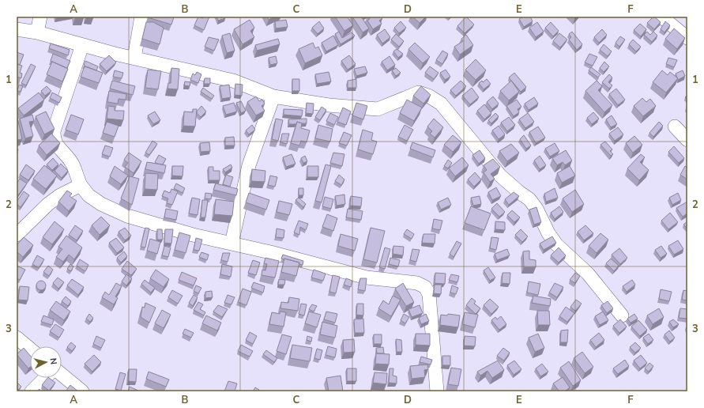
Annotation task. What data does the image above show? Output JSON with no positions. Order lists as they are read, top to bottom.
{
  "north": "right",
  "grid": {
    "columns": [
      "A",
      "B",
      "C",
      "D",
      "E",
      "F"
    ],
    "rows": ["1", "2", "3"]
  }
}
